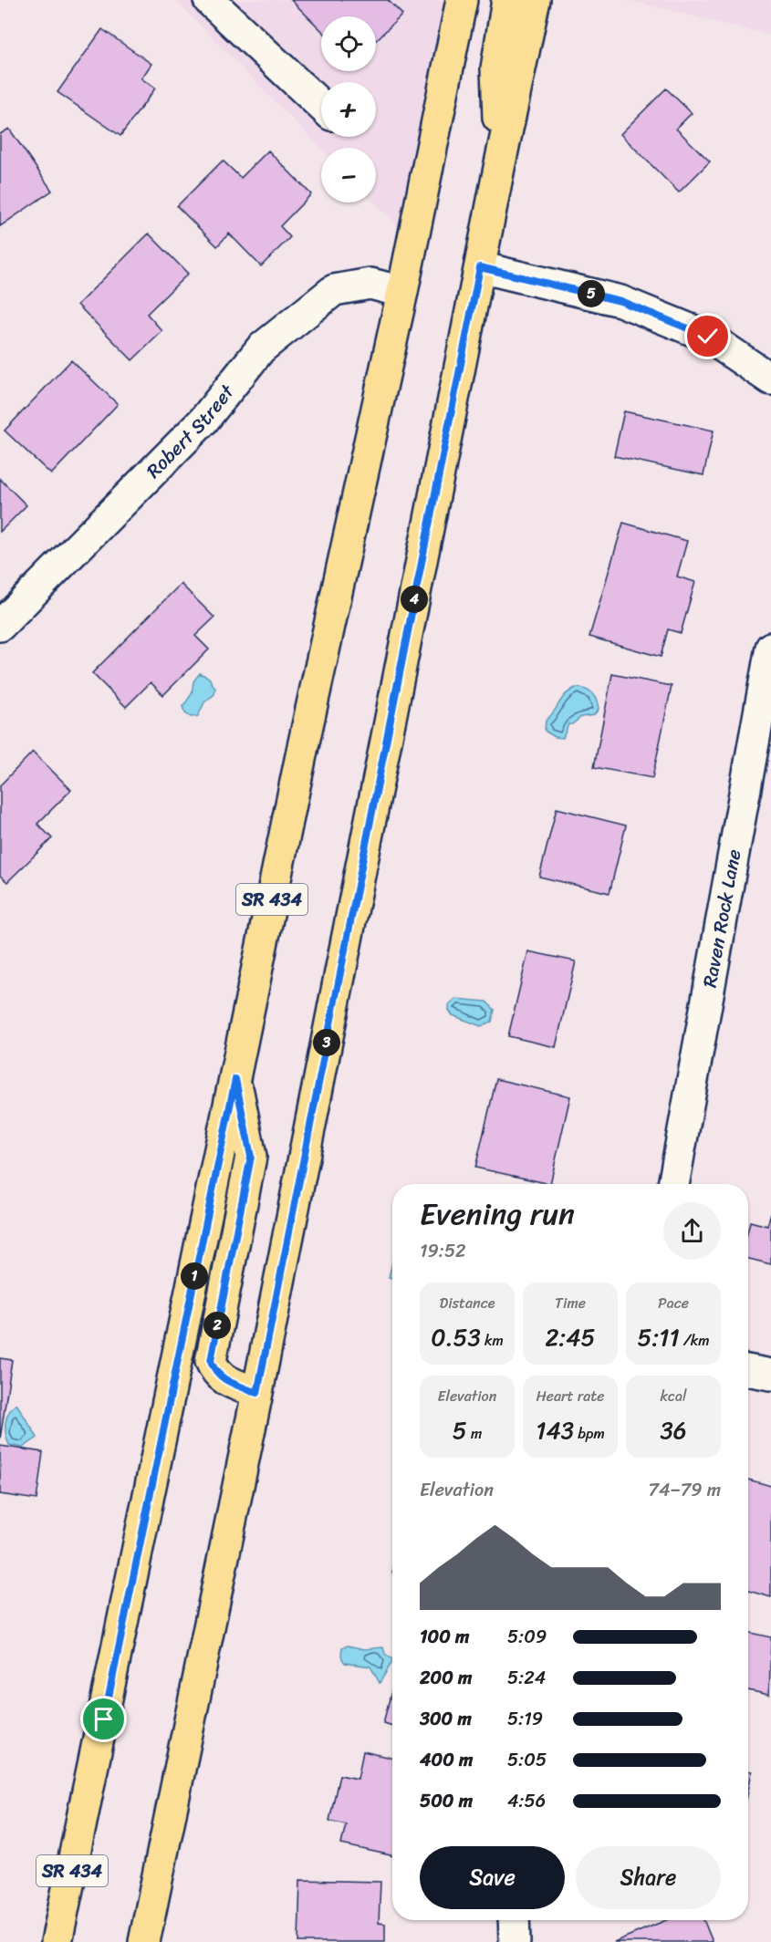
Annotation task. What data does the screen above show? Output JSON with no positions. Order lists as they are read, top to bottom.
{
  "streets": {
    "main road": ["SR 434"],
    "street": ["Robert Street", "Raven Rock Lane"]
  },
  "crossings": [
    ["Robert Street", "SR 434"]
  ],
  "page": {
    "map_buttons": ["+", "−"],
    "pins": [
      "5",
      "4",
      "3",
      "1",
      "2"
    ],
    "heading": ["Evening run", "19:52"],
    "stats": [
      ["Distance", "0.53 km"],
      ["Time", "2:45"],
      ["Pace", "5:11 /km"],
      ["Elevation", "5 m"],
      ["Heart rate", "143 bpm"],
      ["kcal", "36"]
    ],
    "chart": ["Elevation", "74–79 m"],
    "list": [
      {
        "name": "100 m",
        "note": "5:09"
      },
      {
        "name": "200 m",
        "note": "5:24"
      },
      {
        "name": "300 m",
        "note": "5:19"
      },
      {
        "name": "400 m",
        "note": "5:05"
      },
      {
        "name": "500 m",
        "note": "4:56"
      }
    ],
    "buttons": ["Save", "Share"]
  }
}
